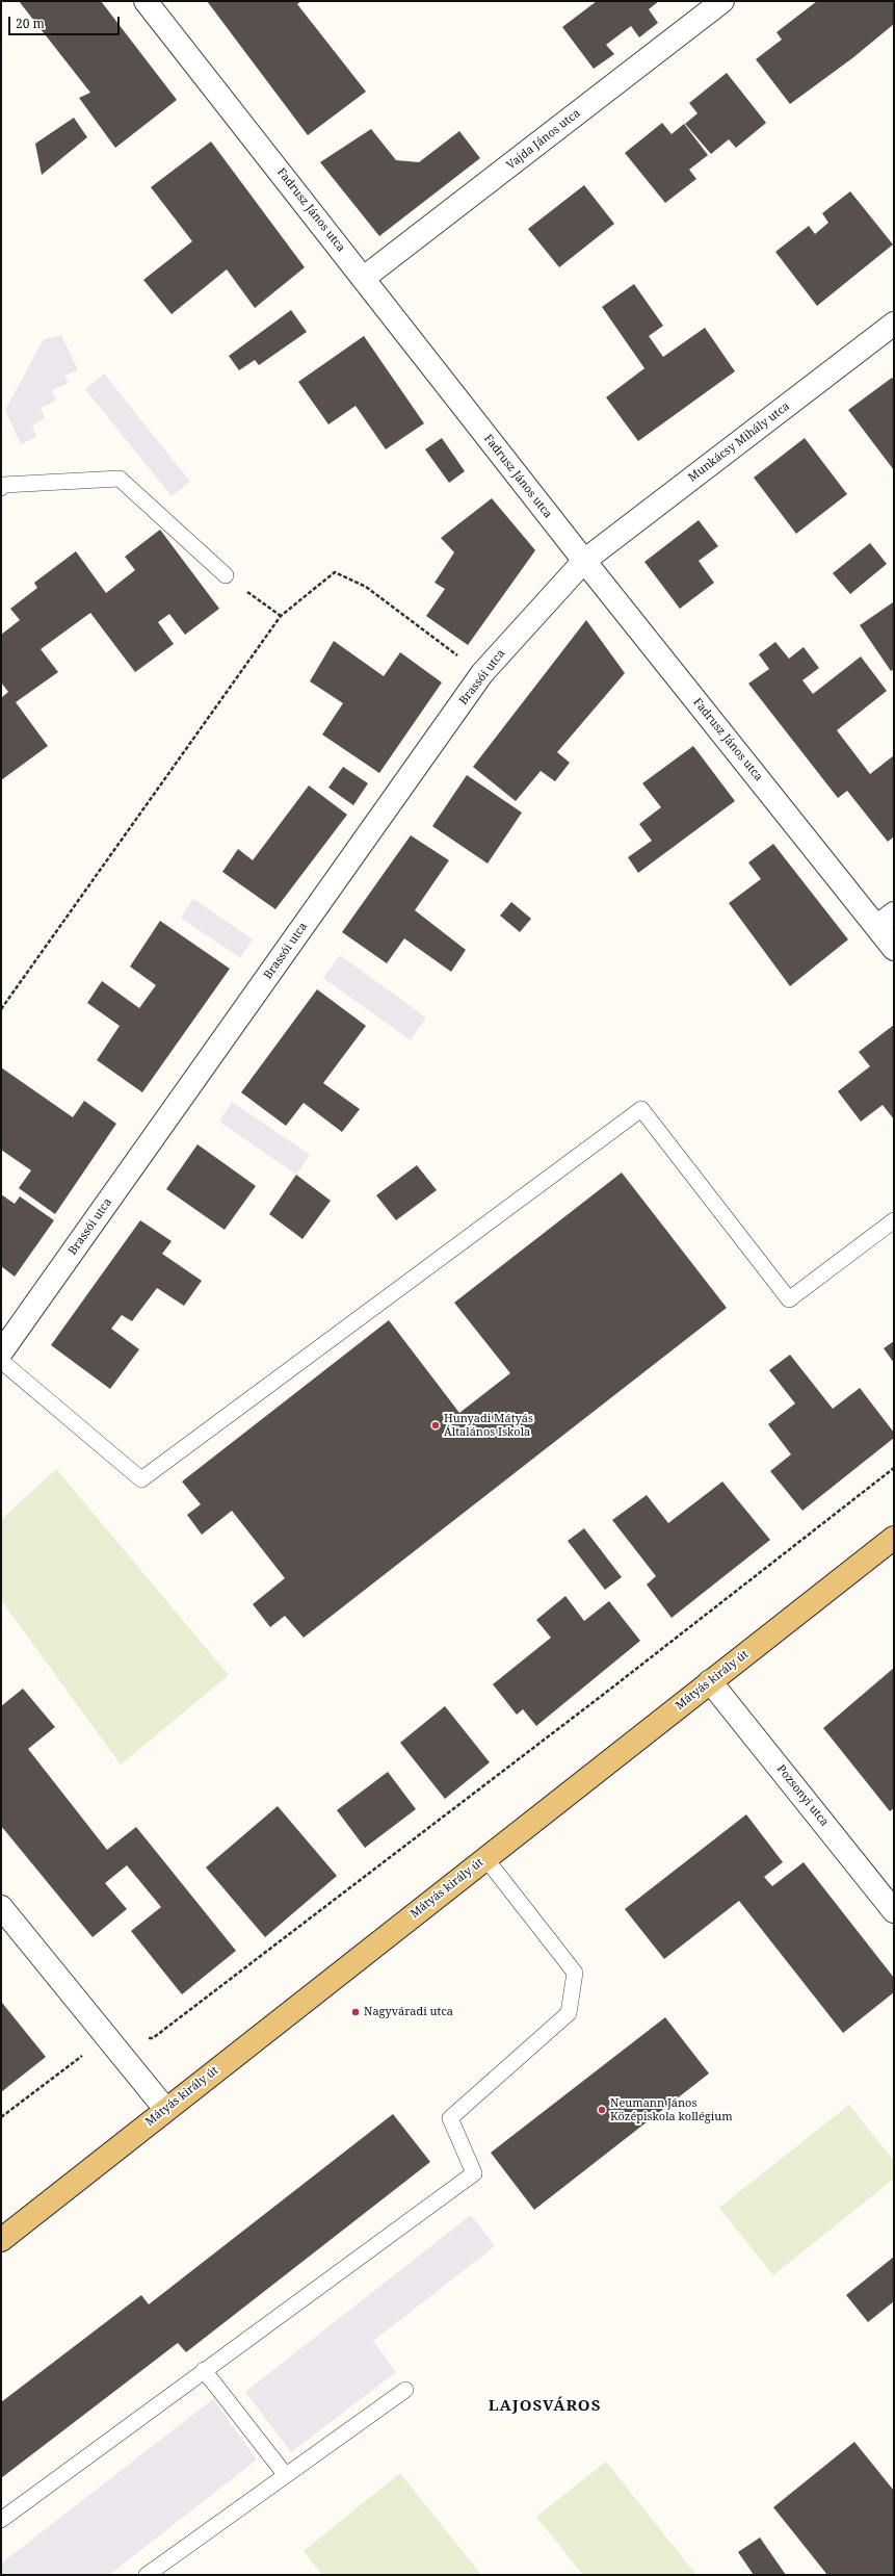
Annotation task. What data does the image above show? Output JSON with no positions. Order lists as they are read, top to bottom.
{
  "streets": {
    "main road": ["Mátyás király út"],
    "street": [
      "Vajda János utca",
      "Fadrusz János utca",
      "Munkácsy Mihály utca",
      "Brassói utca",
      "Pozsonyi utca"
    ]
  },
  "crossings": [
    ["Vajda János utca", "Fadrusz János utca"],
    ["Fadrusz János utca", "Munkácsy Mihály utca"],
    ["Fadrusz János utca", "Brassói utca"],
    ["Munkácsy Mihály utca", "Brassói utca"],
    ["Mátyás király út", "Pozsonyi utca"]
  ],
  "districts": ["LAJOSVÁROS"],
  "places": ["Hunyadi Mátyás Általános Iskola", "Nagyváradi utca", "Neumann János Középiskola kollégium"],
  "scale_bar": "20 m"
}
